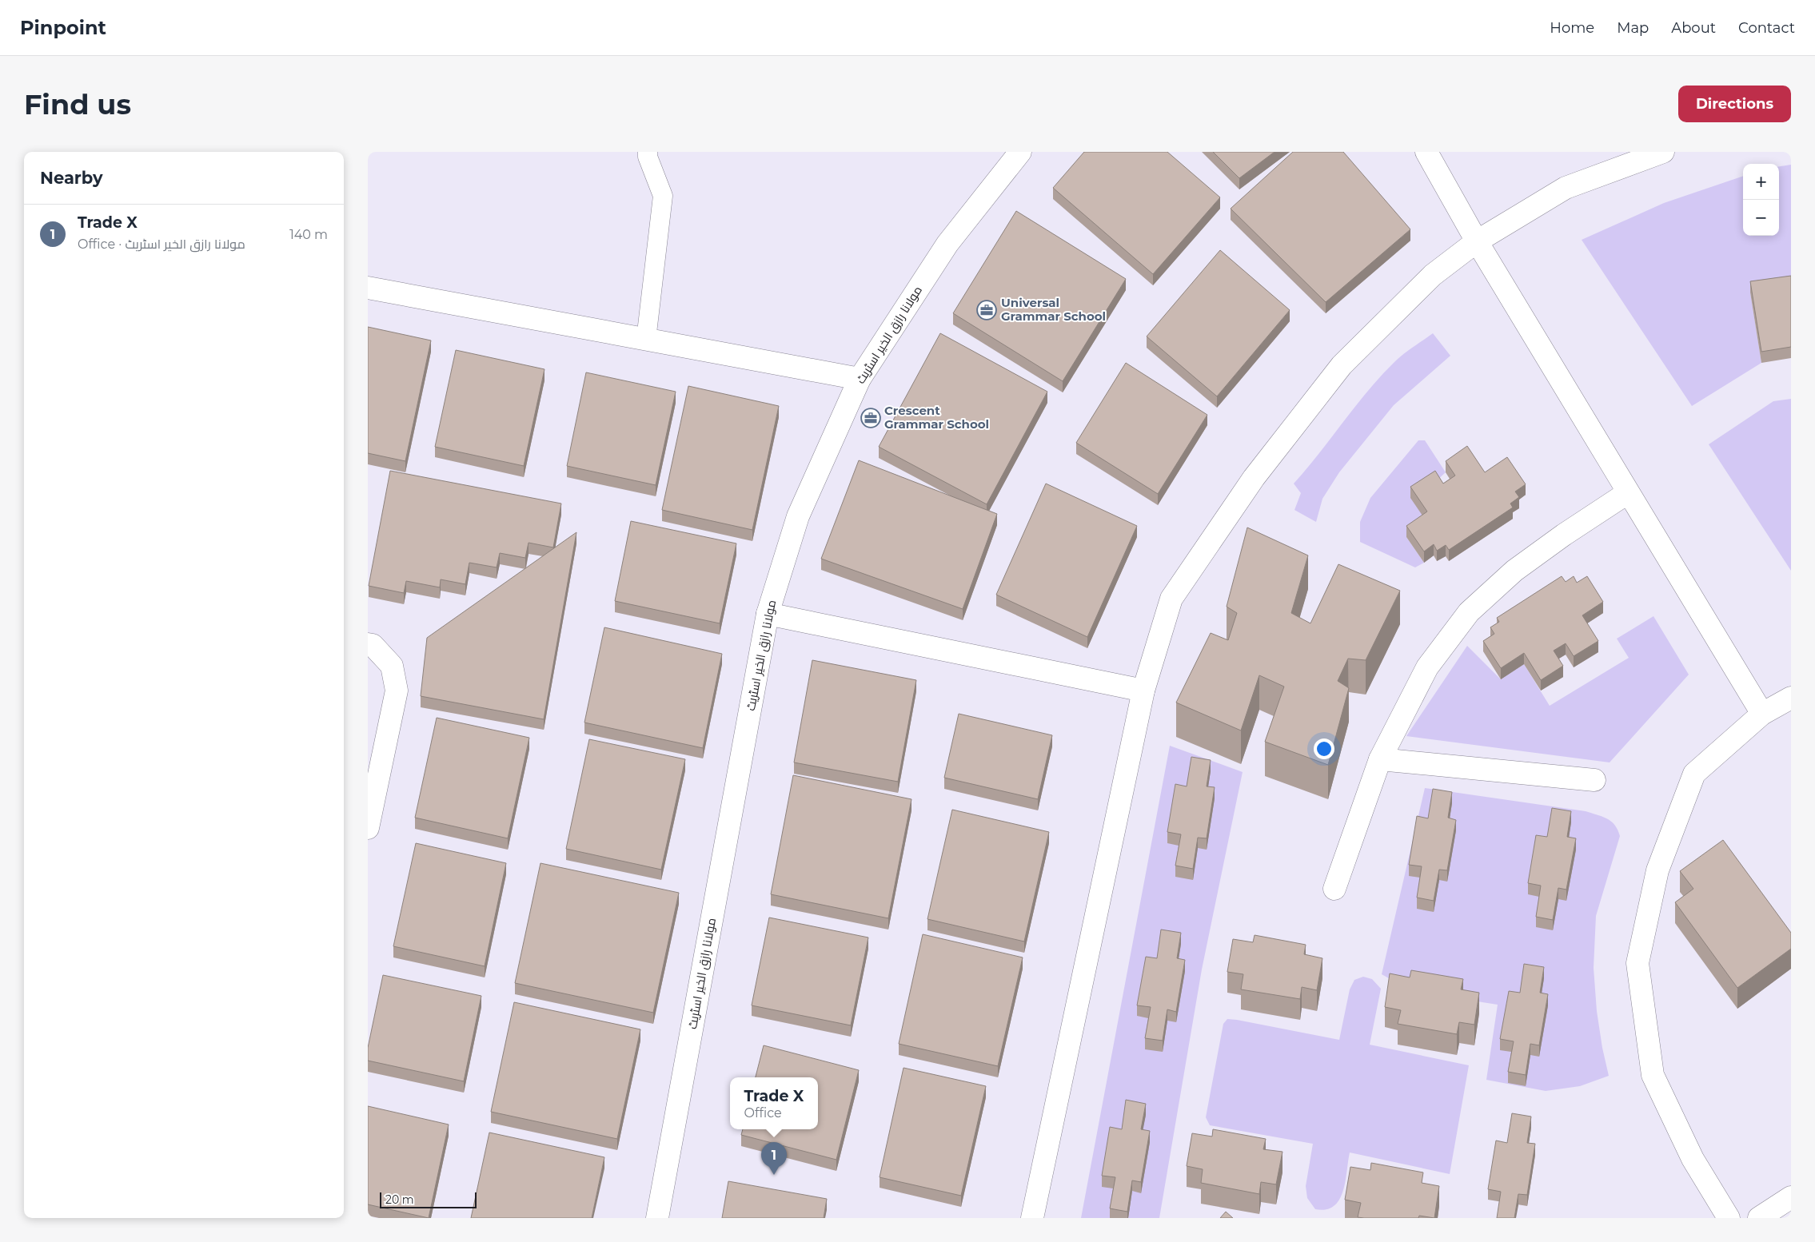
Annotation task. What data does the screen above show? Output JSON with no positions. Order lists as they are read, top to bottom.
{
  "streets": {
    "street": ["مولانا رازق الخیر اسٹریٹ"]
  },
  "places": {
    "office": ["Universal Grammar School", "Crescent Grammar School"]
  },
  "scale_bar": "20 m",
  "page": {
    "header": "Pinpoint",
    "nav": [
      "Home",
      "Map",
      "About",
      "Contact"
    ],
    "buttons": "Directions",
    "title": "Find us",
    "heading": "Nearby",
    "map_buttons": ["+", "−"],
    "list": [
      {
        "mark": "1",
        "name": "Trade X",
        "note": "Office · مولانا رازق الخیر اسٹریٹ",
        "value": "140 m"
      }
    ],
    "popup": ["Trade X", "Office"],
    "pins": "1",
    "scale": "20 m"
  }
}
